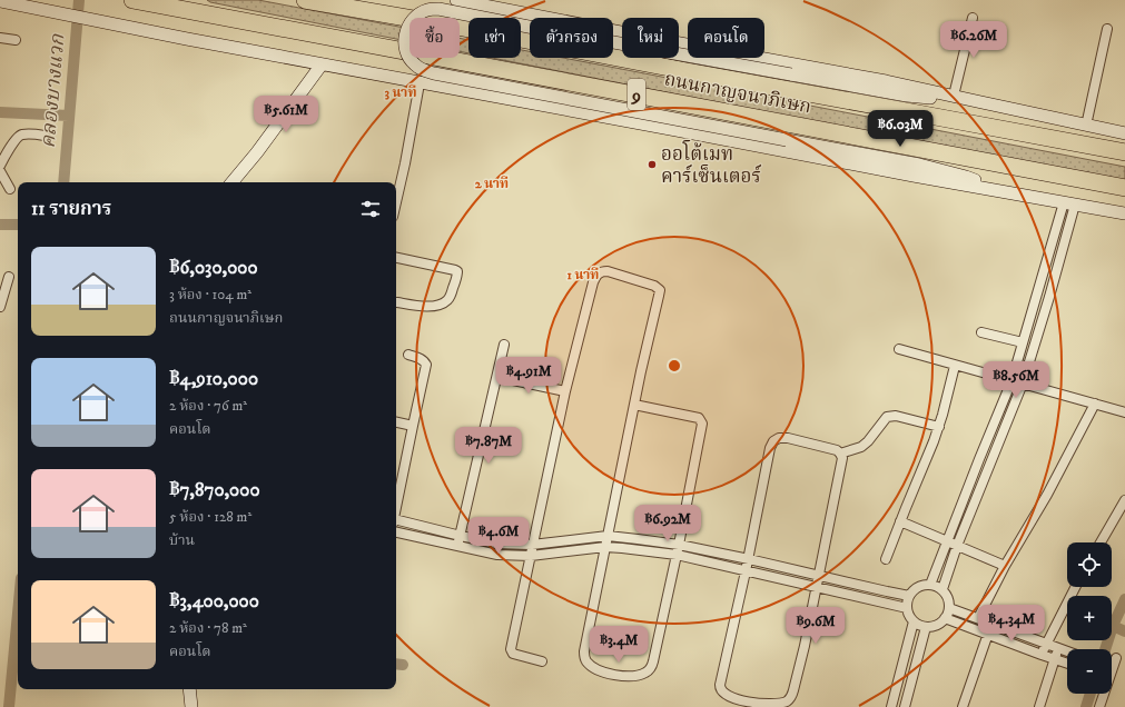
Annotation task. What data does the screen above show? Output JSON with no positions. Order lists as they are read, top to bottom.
{
  "streets": {
    "highway": ["ถนนกาญจนาภิเษก", "9"]
  },
  "water": ["คลองบางแวก"],
  "places": ["ออโต้เมท คาร์เซ็นเตอร์"],
  "page": {
    "chip": [
      "ซื้อ",
      "เช่า",
      "ตัวกรอง",
      "ใหม่",
      "คอนโด"
    ],
    "price": [
      "฿6.26M",
      "฿5.61M",
      "฿6.03M",
      "฿4.91M",
      "฿8.56M",
      "฿7.87M",
      "฿6.92M",
      "฿4.6M",
      "฿4.34M",
      "฿9.6M",
      "฿3.4M"
    ],
    "heading": "11 รายการ",
    "list": [
      {
        "name": "฿6,030,000",
        "note": "3 ห้อง · 104 m² · ถนนกาญจนาภิเษก"
      },
      {
        "name": "฿4,910,000",
        "note": "2 ห้อง · 76 m² · คอนโด"
      },
      {
        "name": "฿7,870,000",
        "note": "5 ห้อง · 128 m² · บ้าน"
      },
      {
        "name": "฿3,400,000",
        "note": "2 ห้อง · 78 m² · คอนโด"
      }
    ],
    "map_buttons": ["+", "−"]
  },
  "rings": ["3 นาที", "2 นาที", "1 นาที"]
}
